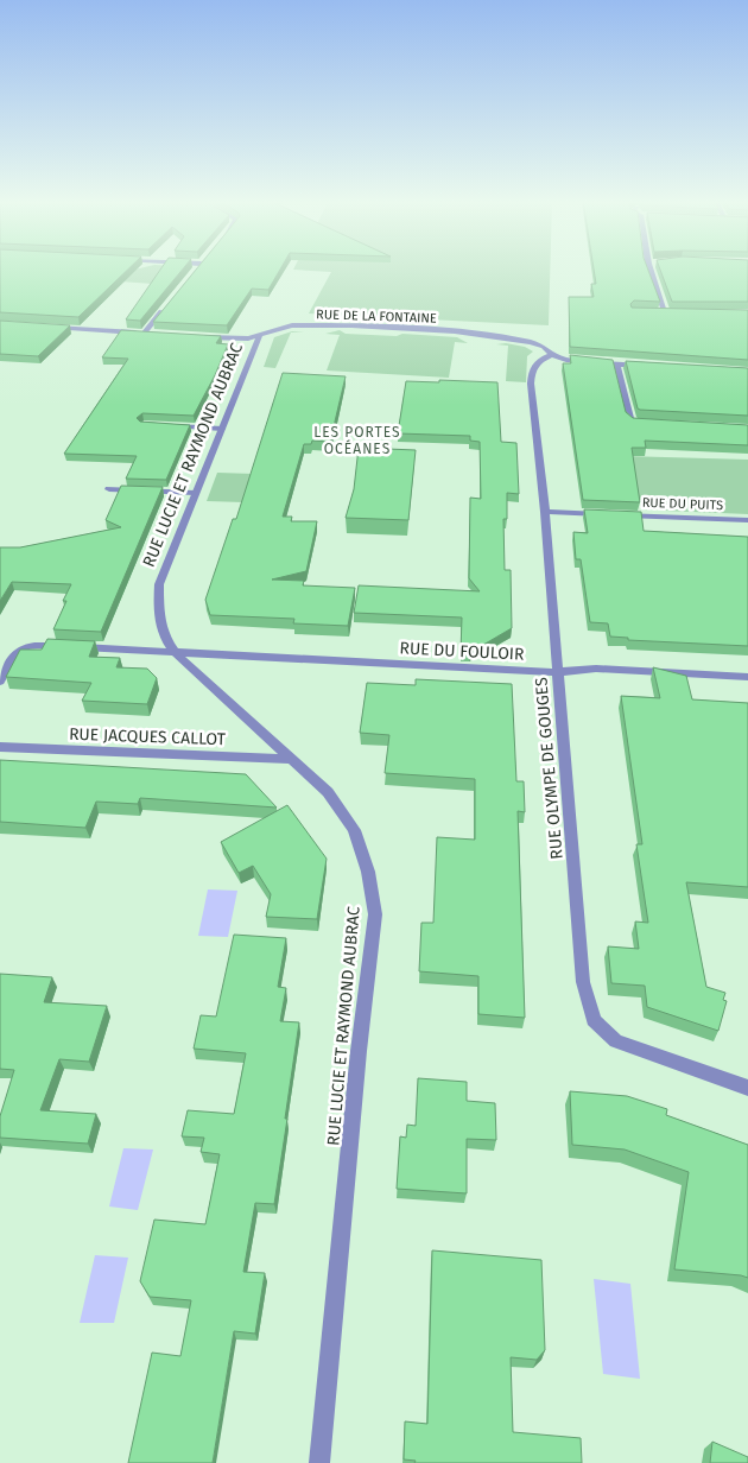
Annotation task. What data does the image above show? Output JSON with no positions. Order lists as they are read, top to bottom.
{
  "streets": {
    "street": [
      "RUE DE LA FONTAINE",
      "RUE LUCIE ET RAYMOND AUBRAC",
      "RUE DU PUITS",
      "RUE DU FOULOIR",
      "RUE JACQUES CALLOT",
      "RUE OLYMPE DE GOUGES"
    ]
  },
  "crossings": [
    ["RUE DE LA FONTAINE", "RUE LUCIE ET RAYMOND AUBRAC"],
    ["RUE DE LA FONTAINE", "RUE OLYMPE DE GOUGES"],
    ["RUE LUCIE ET RAYMOND AUBRAC", "RUE DU FOULOIR"],
    ["RUE LUCIE ET RAYMOND AUBRAC", "RUE JACQUES CALLOT"],
    ["RUE DU PUITS", "RUE OLYMPE DE GOUGES"],
    ["RUE DU FOULOIR", "RUE OLYMPE DE GOUGES"]
  ],
  "districts": ["LES PORTES OCÉANES"]
}
